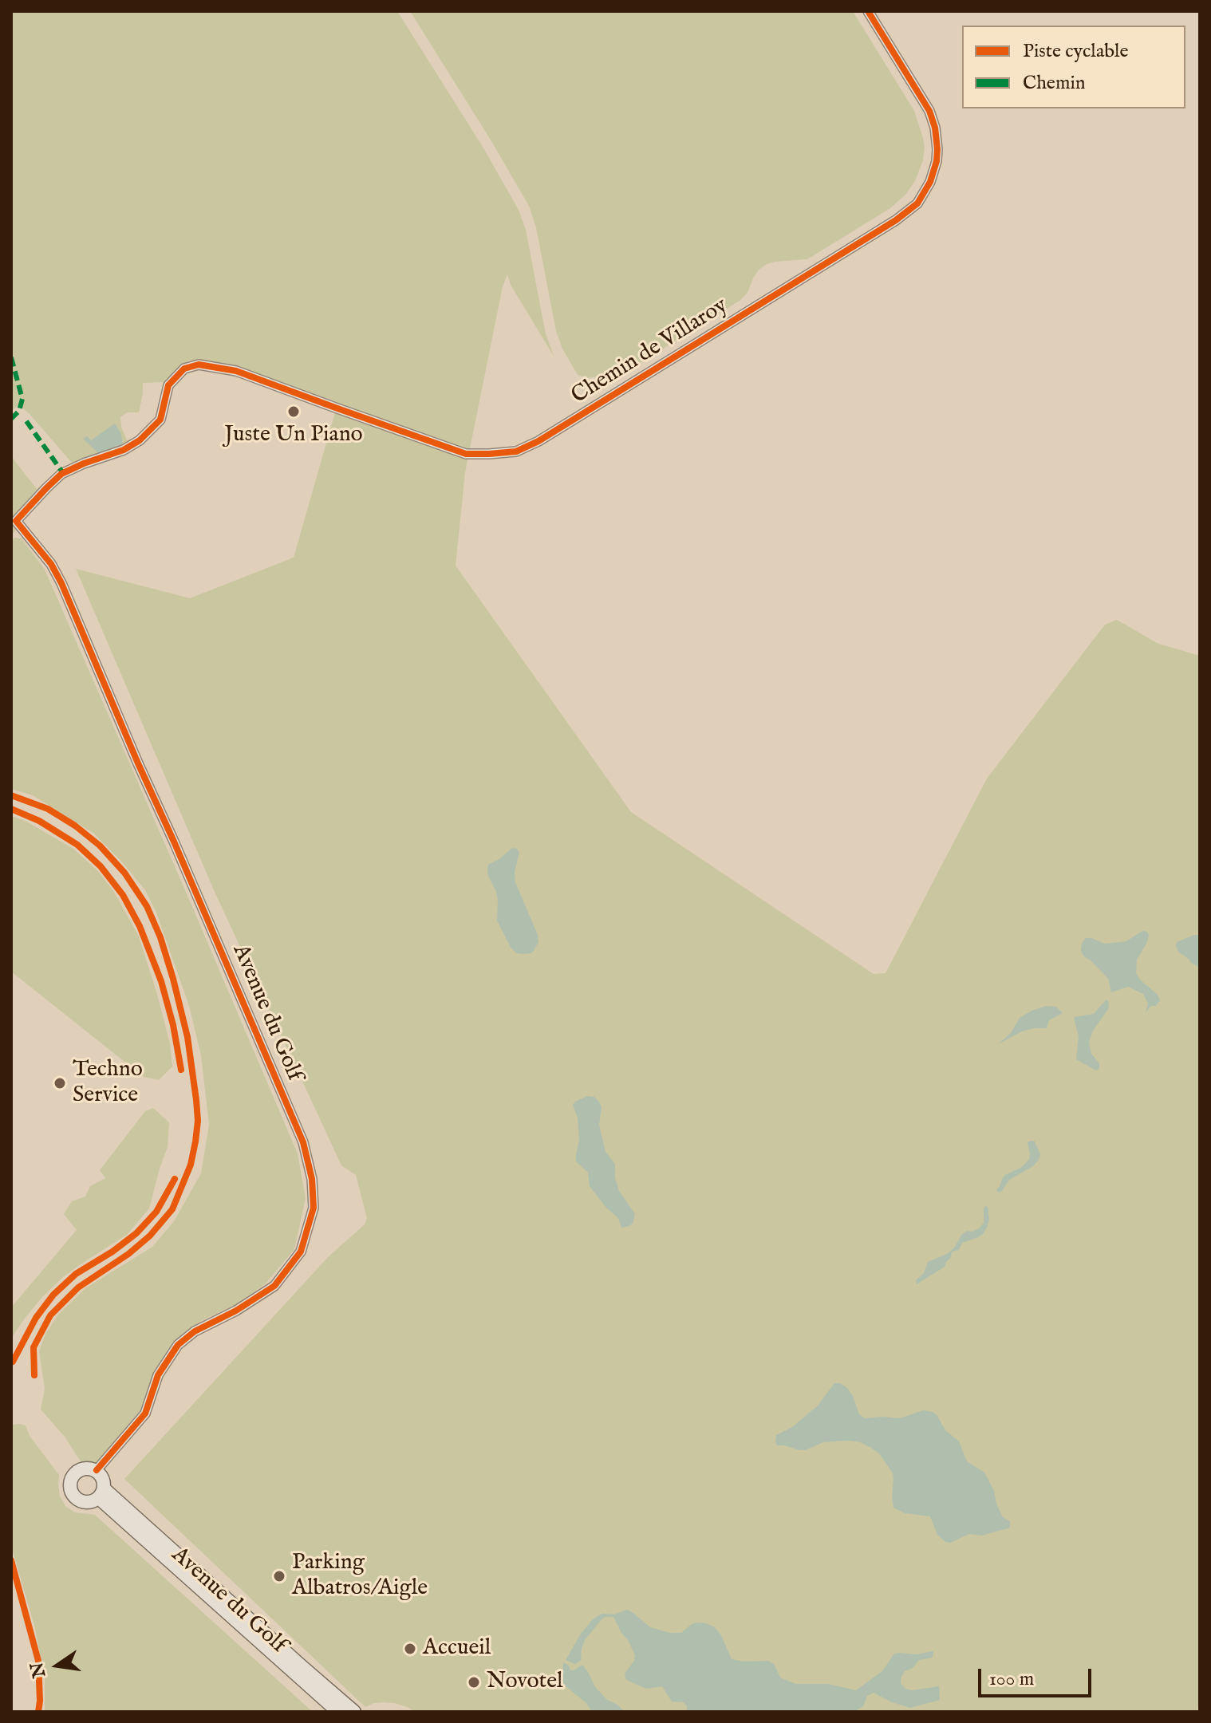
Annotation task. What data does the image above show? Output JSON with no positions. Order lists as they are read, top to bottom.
{
  "streets": {
    "street": ["Chemin de Villaroy", "Avenue du Golf"]
  },
  "crossings": [
    ["Chemin de Villaroy", "Avenue du Golf"]
  ],
  "places": [
    "Juste Un Piano",
    "Techno Service",
    "Parking Albatros/Aigle",
    "Accueil",
    "Novotel"
  ],
  "legend": ["Piste cyclable", "Chemin"],
  "scale_bar": "100 m",
  "north": "left"
}
